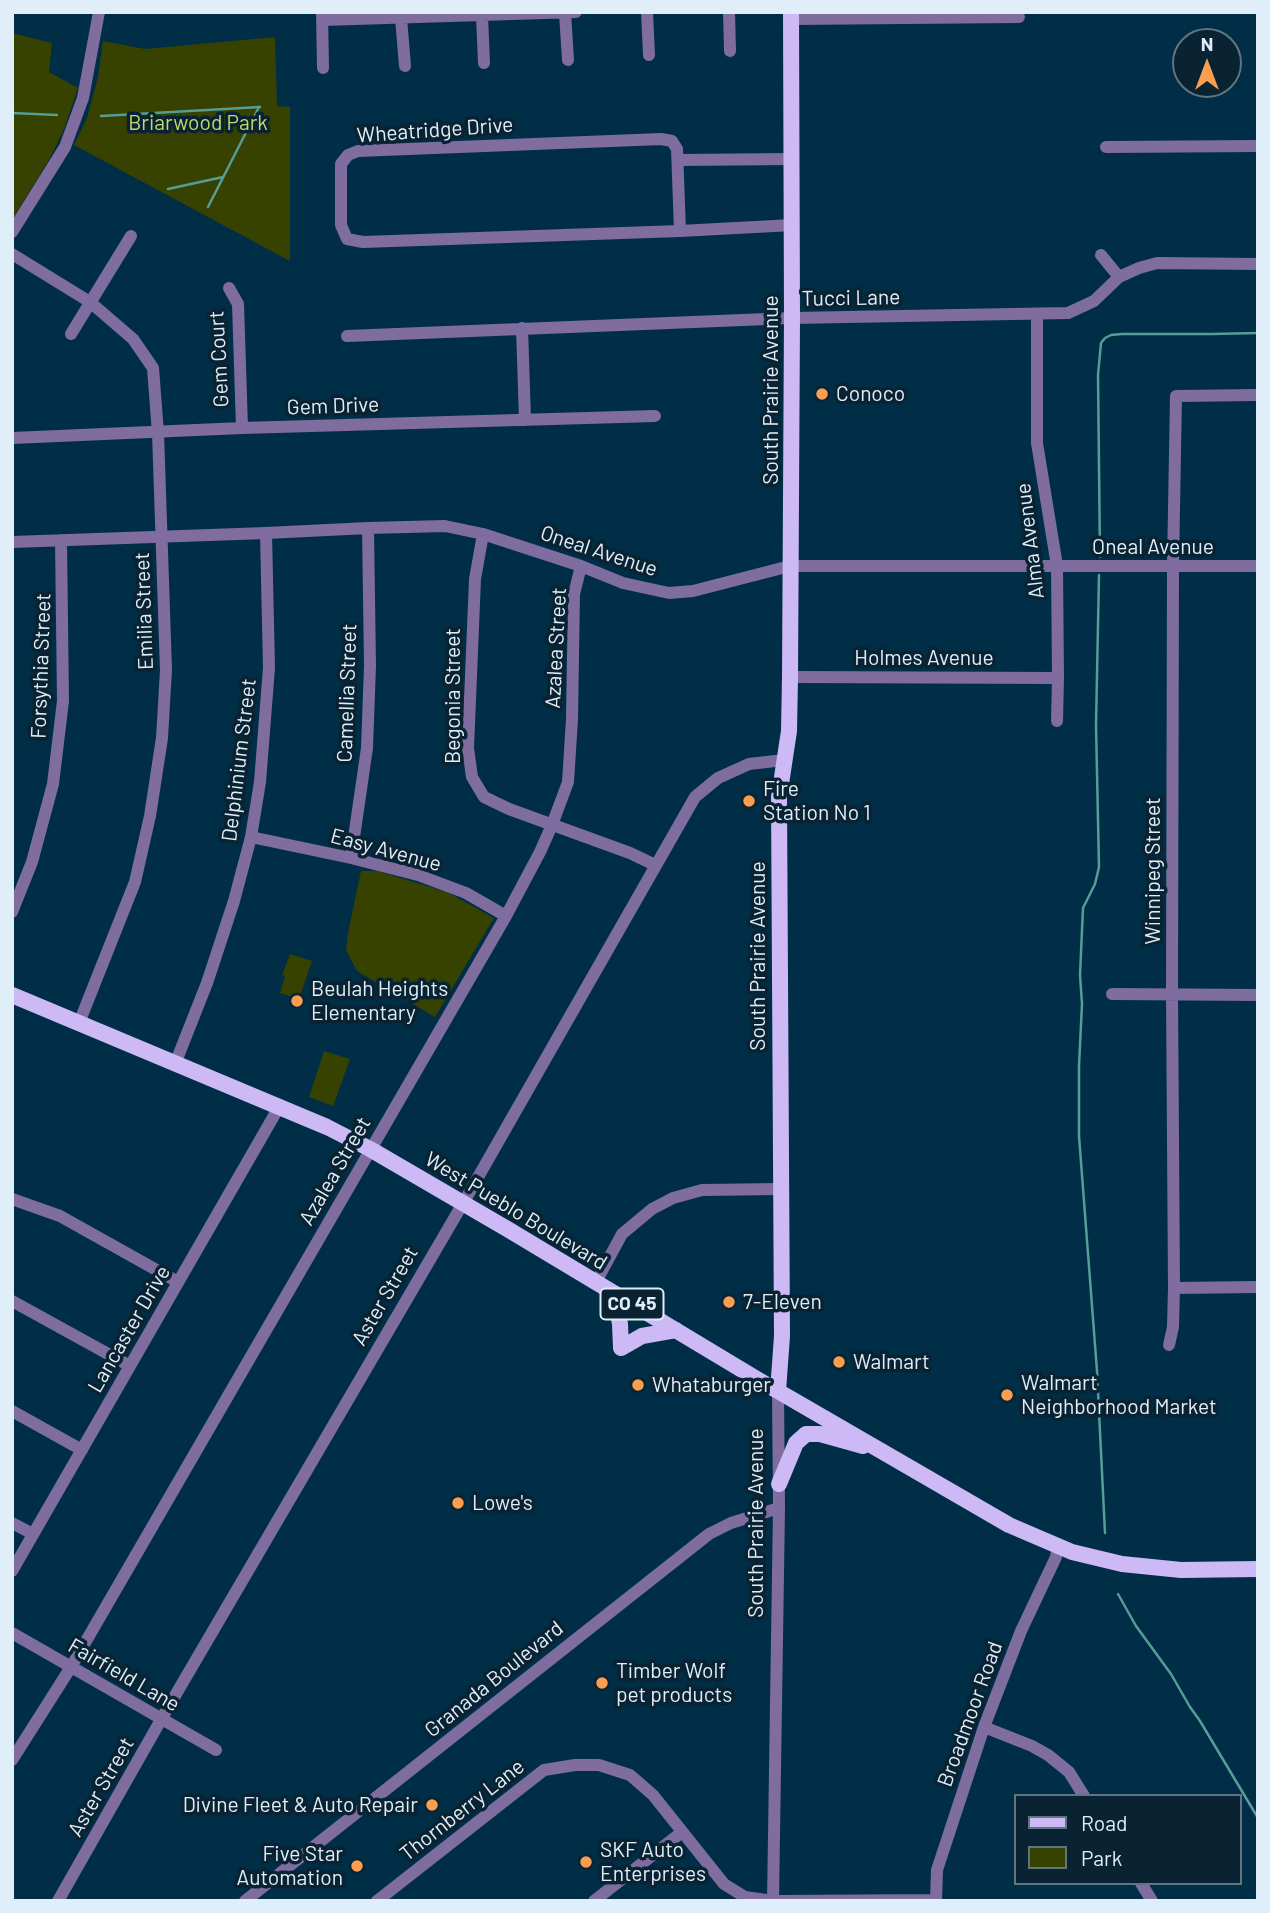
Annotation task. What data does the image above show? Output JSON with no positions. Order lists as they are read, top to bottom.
{
  "streets": {
    "main road": ["South Prairie Avenue", "West Pueblo Boulevard", "CO 45"],
    "street": [
      "Wheatridge Drive",
      "Tucci Lane",
      "Gem Court",
      "Gem Drive",
      "Alma Avenue",
      "Oneal Avenue",
      "Emilia Street",
      "Azalea Street",
      "Holmes Avenue",
      "Forsythia Street",
      "Camellia Street",
      "Begonia Street",
      "Delphinium Street",
      "Easy Avenue",
      "Winnipeg Street",
      "Aster Street",
      "Lancaster Drive",
      "Fairfield Lane",
      "Granada Boulevard",
      "Broadmoor Road",
      "Thornberry Lane"
    ]
  },
  "crossings": [
    ["Wheatridge Drive", "South Prairie Avenue"],
    ["Tucci Lane", "South Prairie Avenue"],
    ["Tucci Lane", "Alma Avenue"],
    ["Gem Court", "Gem Drive"],
    ["South Prairie Avenue", "Oneal Avenue"],
    ["South Prairie Avenue", "Holmes Avenue"],
    ["South Prairie Avenue", "West Pueblo Boulevard"],
    ["South Prairie Avenue", "Aster Street"],
    ["South Prairie Avenue", "Granada Boulevard"],
    ["South Prairie Avenue", "Thornberry Lane"],
    ["Gem Drive", "Emilia Street"],
    ["Alma Avenue", "Oneal Avenue"],
    ["Alma Avenue", "Holmes Avenue"],
    ["Oneal Avenue", "Emilia Street"],
    ["Oneal Avenue", "Azalea Street"],
    ["Oneal Avenue", "Forsythia Street"],
    ["Oneal Avenue", "Camellia Street"],
    ["Oneal Avenue", "Begonia Street"],
    ["Oneal Avenue", "Delphinium Street"],
    ["Oneal Avenue", "Winnipeg Street"],
    ["Emilia Street", "West Pueblo Boulevard"],
    ["Azalea Street", "Begonia Street"],
    ["Azalea Street", "Easy Avenue"],
    ["Azalea Street", "West Pueblo Boulevard"],
    ["Azalea Street", "Fairfield Lane"],
    ["Camellia Street", "Easy Avenue"],
    ["Begonia Street", "Aster Street"],
    ["Delphinium Street", "Easy Avenue"],
    ["Delphinium Street", "West Pueblo Boulevard"],
    ["West Pueblo Boulevard", "Aster Street"],
    ["West Pueblo Boulevard", "Lancaster Drive"],
    ["West Pueblo Boulevard", "Broadmoor Road"],
    ["Aster Street", "Fairfield Lane"]
  ],
  "parks": ["Briarwood Park"],
  "places": [
    "Conoco",
    "Fire Station No 1",
    "Beulah Heights Elementary",
    "7-Eleven",
    "Walmart",
    "Whataburger",
    "Walmart Neighborhood Market",
    "Lowe's",
    "Timber Wolf pet products",
    "Divine Fleet & Auto Repair",
    "SKF Auto Enterprises",
    "Five Star Automation"
  ],
  "legend": ["Road", "Park"],
  "north": "top"
}
